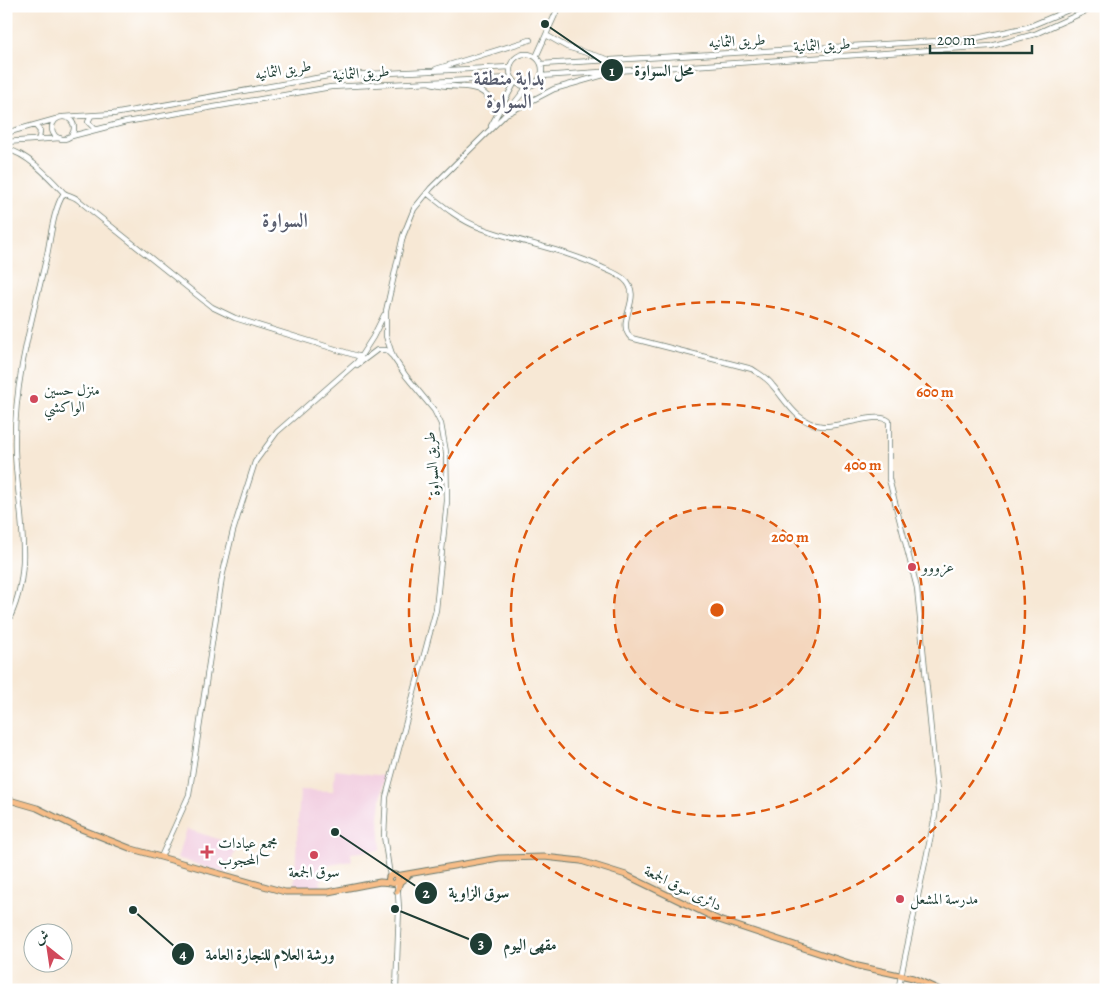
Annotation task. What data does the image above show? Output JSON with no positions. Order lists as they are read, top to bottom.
{
  "streets": {
    "main road": ["دائرى سوق الجمعة"],
    "street": ["طريق الثمانيه", "طريق الثمانية", "طريق السواوة"]
  },
  "crossings": [
    ["طريق الثمانيه", "طريق الثمانية"],
    ["طريق الثمانيه", "طريق السواوة"],
    ["طريق الثمانية", "طريق السواوة"]
  ],
  "districts": ["بداية منطقة السواوة", "السواوة"],
  "places": {
    "other": [
      "محل السواوة",
      "منزل حسين الواكشي",
      "عزووو",
      "سوق الزاوية",
      "سوق الجمعة",
      "مدرسة المشعل",
      "مقهى اليوم",
      "ورشة العلام للنجارة العامة"
    ],
    "health": ["مجمع عيادات المحجوب"]
  },
  "scale_bar": "200 m",
  "north": "top left",
  "rings": ["600 m", "400 m", "200 m"]
}
